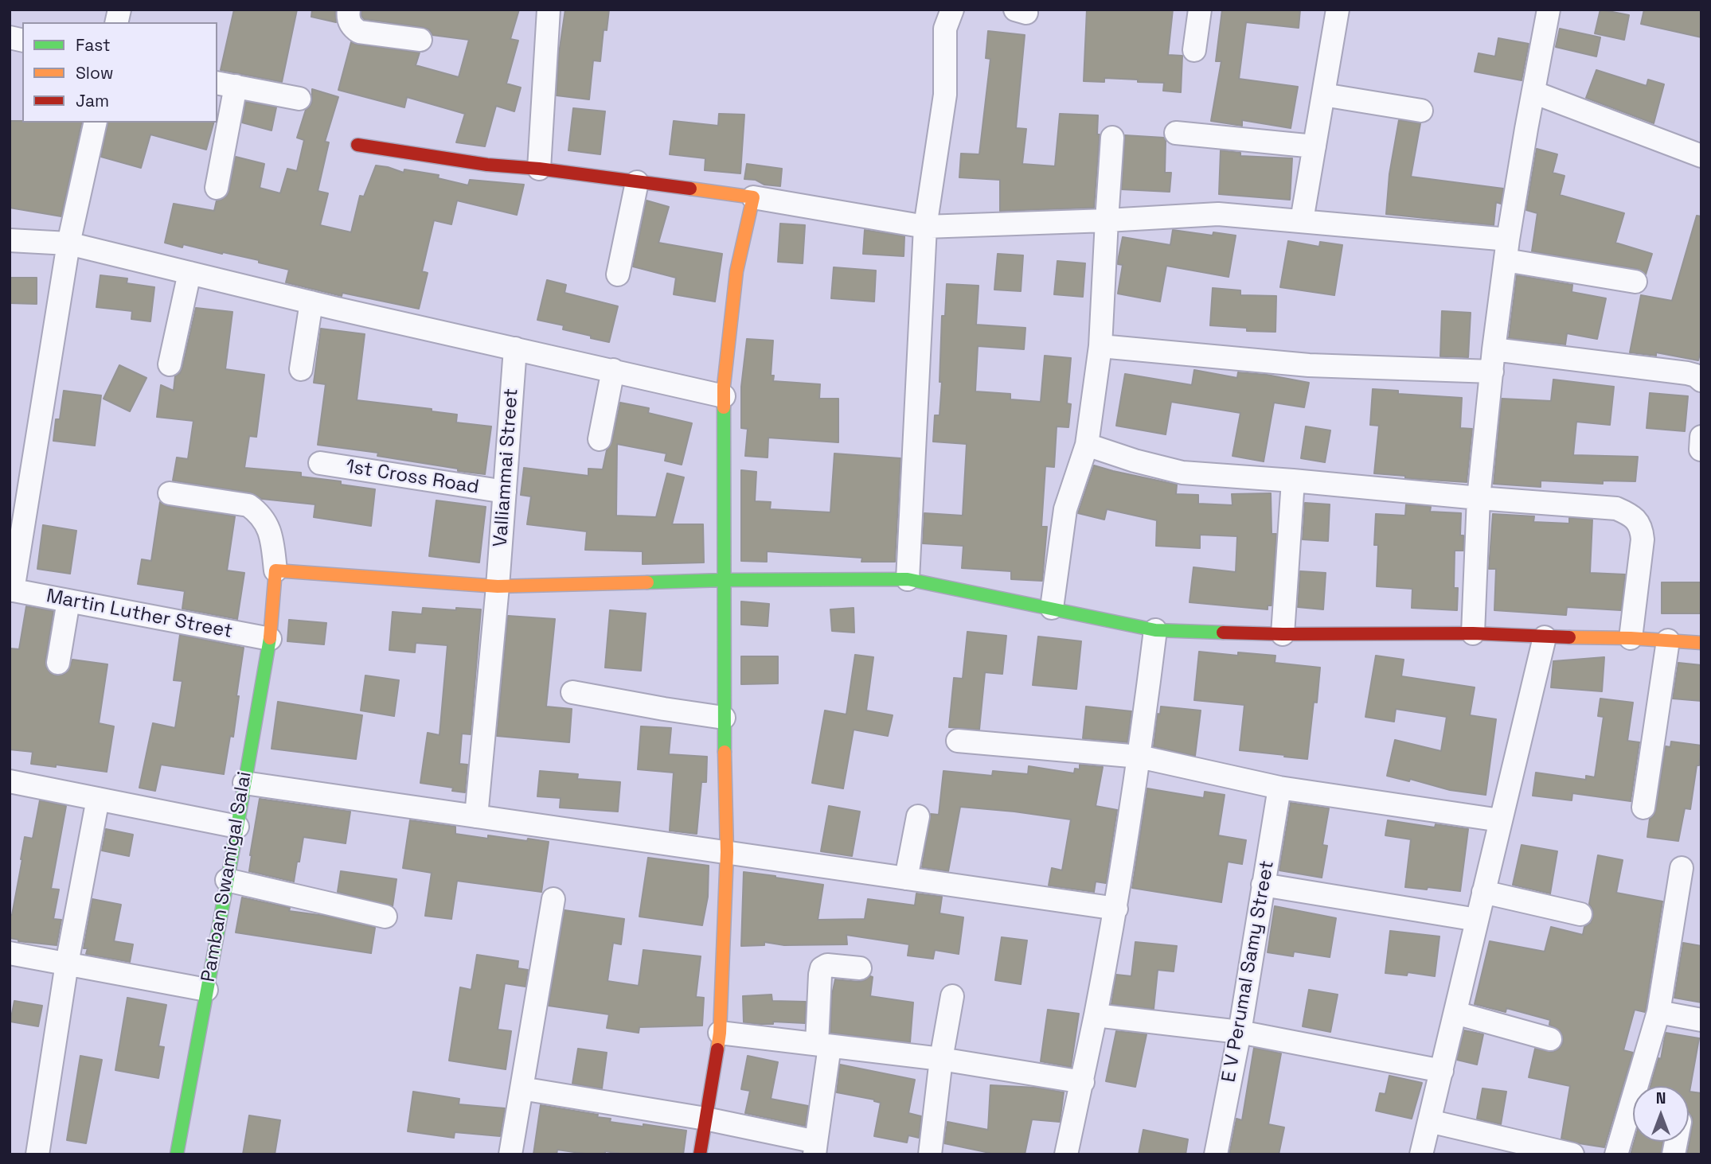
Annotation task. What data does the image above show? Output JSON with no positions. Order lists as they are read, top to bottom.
{
  "streets": {
    "street": [
      "Valliammai Street",
      "1st Cross Road",
      "Martin Luther Street",
      "Pamban Swamigal Salai",
      "E V Perumal Samy Street"
    ]
  },
  "crossings": [
    ["Valliammai Street", "1st Cross Road"],
    ["Martin Luther Street", "Pamban Swamigal Salai"]
  ],
  "legend": ["Fast", "Slow", "Jam"],
  "north": "top"
}
